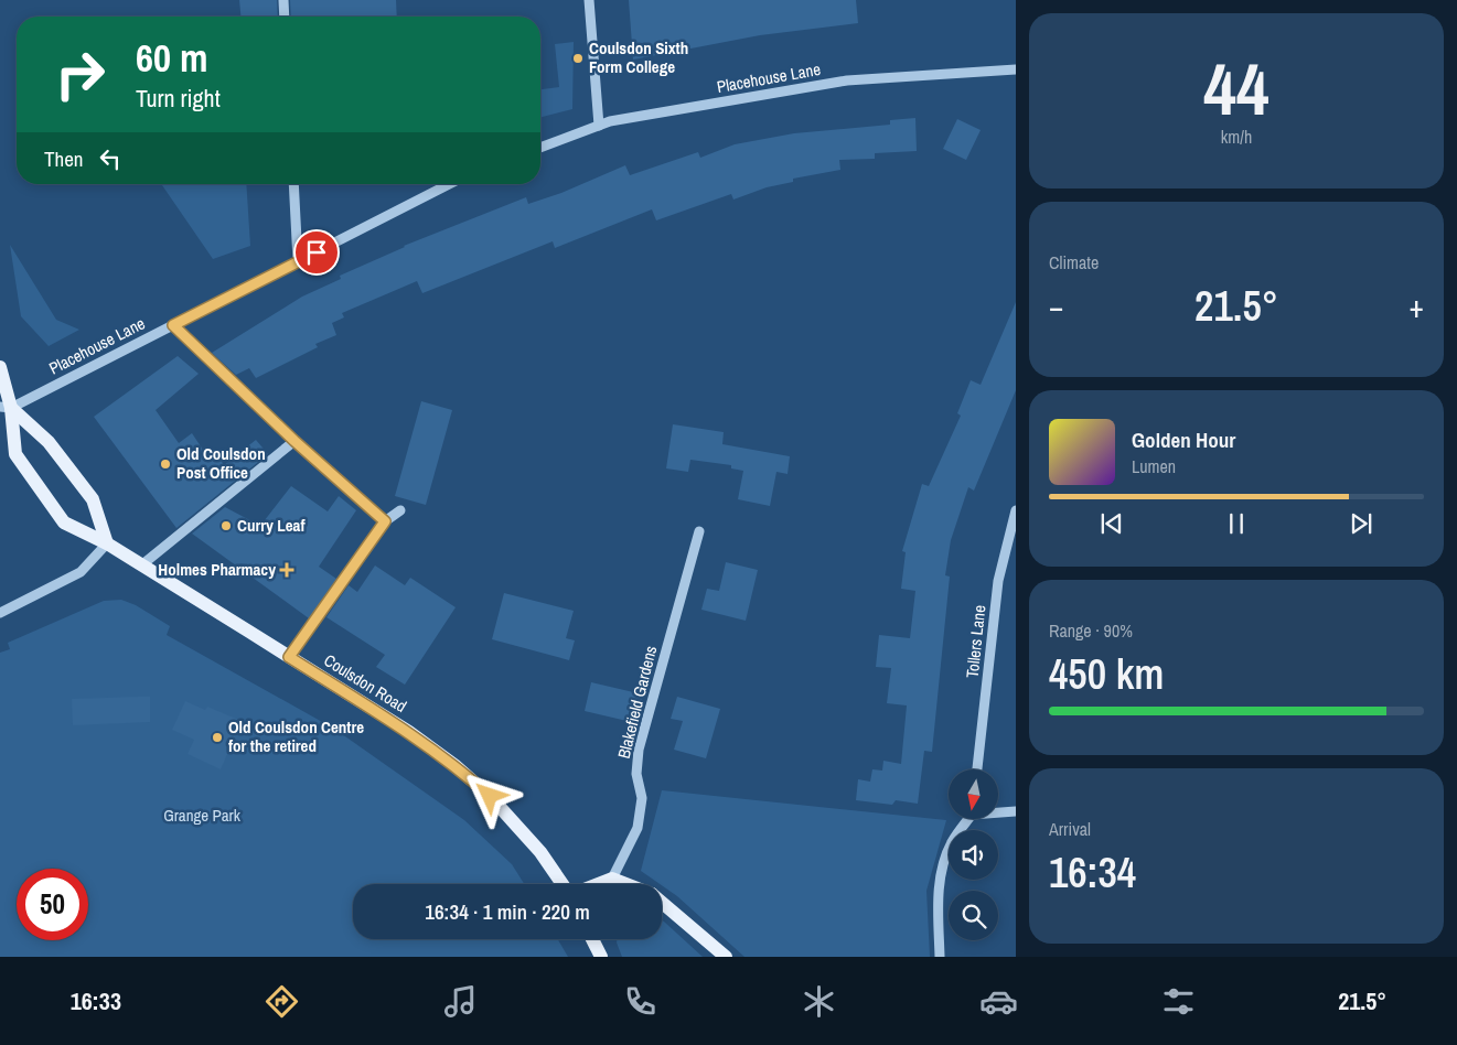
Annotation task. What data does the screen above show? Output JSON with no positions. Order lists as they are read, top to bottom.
{
  "streets": {
    "main road": ["Coulsdon Road"],
    "street": ["Placehouse Lane", "Tollers Lane", "Blakefield Gardens"]
  },
  "crossings": [
    ["Placehouse Lane", "Coulsdon Road"]
  ],
  "parks": ["Grange Park"],
  "places": {
    "other": [
      "Coulsdon Sixth Form College",
      "Old Coulsdon Post Office",
      "Curry Leaf",
      "Old Coulsdon Centre for the retired"
    ],
    "health": ["Holmes Pharmacy"]
  },
  "north": "bottom",
  "page": {
    "tile": [
      ["44", "km/h"],
      "Climate",
      ["Range · 90%", "450 km"],
      ["Arrival", "16:34"]
    ],
    "turn": ["60 m", "Turn right"],
    "then": "Then",
    "heat": ["−", "21.5°", "+"],
    "song": ["Golden Hour", "Lumen"],
    "limit": "50",
    "trip": "16:34 · 1 min · 220 m",
    "tabs": ["16:33", "21.5°"]
  }
}
